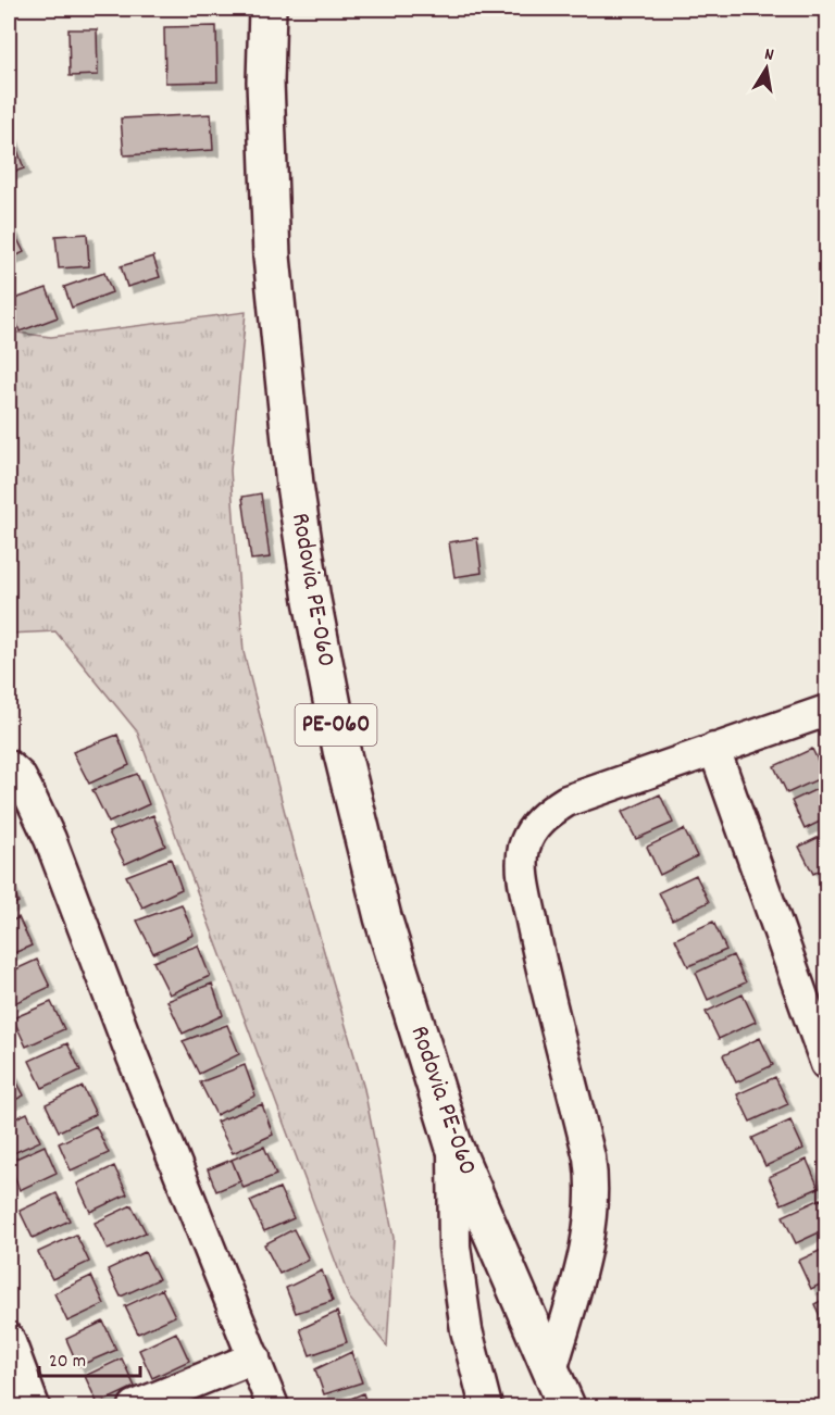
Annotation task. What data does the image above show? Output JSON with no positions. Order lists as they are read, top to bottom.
{
  "streets": {
    "main road": ["Rodovia PE-060", "PE-060"]
  },
  "scale_bar": "20 m",
  "north": "top"
}
